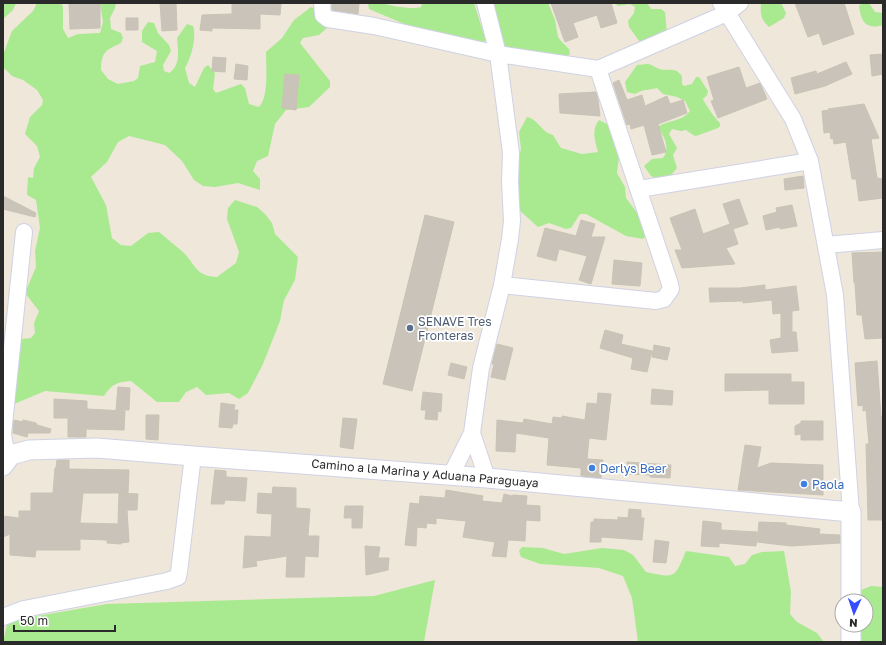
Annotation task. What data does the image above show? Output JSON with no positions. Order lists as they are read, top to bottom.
{
  "streets": {
    "street": ["Camino a la Marina y Aduana Paraguaya"]
  },
  "places": ["SENAVE Tres Fronteras", "Derlys Beer", "Paola"],
  "scale_bar": "50 m",
  "north": "bottom"
}
